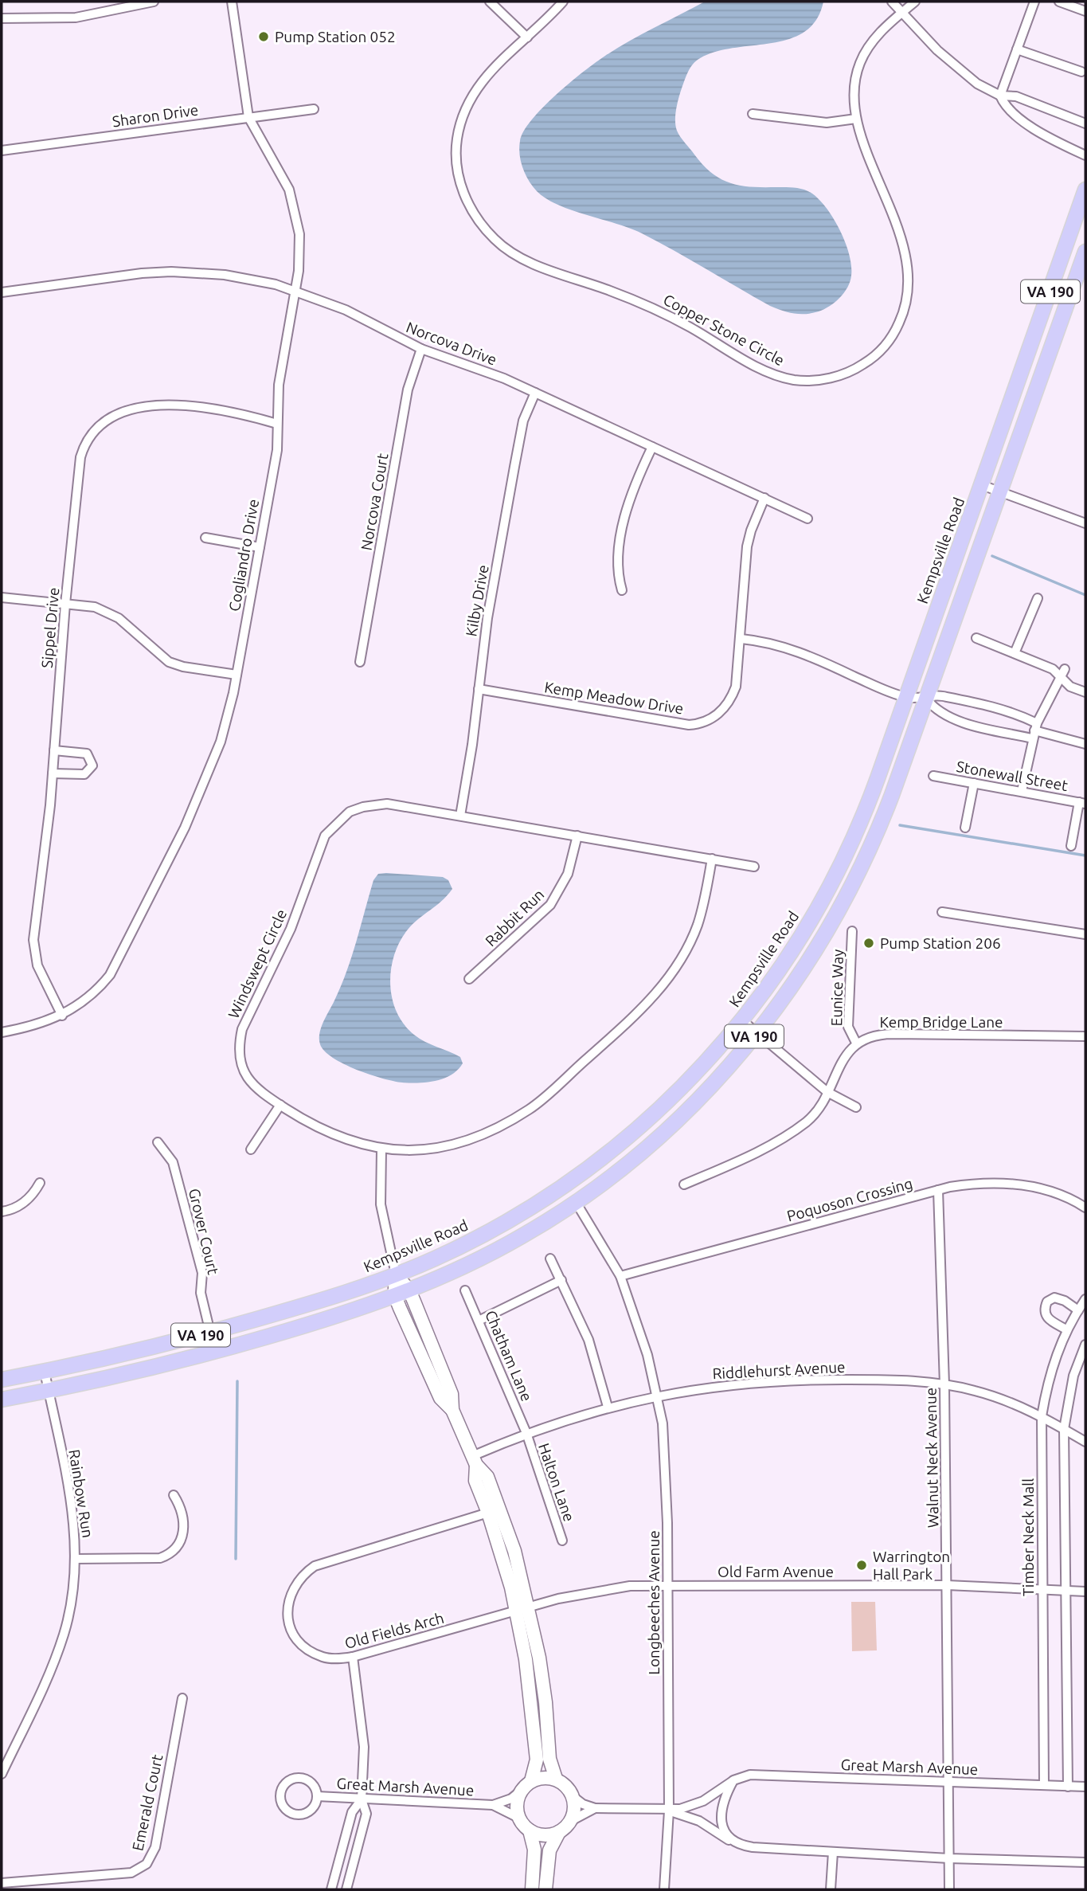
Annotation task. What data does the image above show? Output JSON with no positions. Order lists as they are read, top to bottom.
{
  "streets": {
    "main road": ["VA 190", "Kempsville Road"],
    "street": [
      "Sharon Drive",
      "Copper Stone Circle",
      "Norcova Drive",
      "Norcova Court",
      "Cogliandro Drive",
      "Kilby Drive",
      "Sippel Drive",
      "Kemp Meadow Drive",
      "Stonewall Street",
      "Rabbit Run",
      "Windswept Circle",
      "Eunice Way",
      "Kemp Bridge Lane",
      "Poquoson Crossing",
      "Grover Court",
      "Chatham Lane",
      "Riddlehurst Avenue",
      "Walnut Neck Avenue",
      "Halton Lane",
      "Rainbow Run",
      "Timber Neck Mall",
      "Old Farm Avenue",
      "Longbeeches Avenue",
      "Old Fields Arch",
      "Great Marsh Avenue",
      "Emerald Court"
    ]
  },
  "crossings": [
    ["Sharon Drive", "Cogliandro Drive"],
    ["VA 190", "Rainbow Run"],
    ["VA 190", "Longbeeches Avenue"],
    ["Norcova Drive", "Norcova Court"],
    ["Norcova Drive", "Cogliandro Drive"],
    ["Norcova Drive", "Kilby Drive"],
    ["Norcova Drive", "Kemp Meadow Drive"],
    ["Kempsville Road", "Grover Court"],
    ["Kempsville Road", "Rainbow Run"],
    ["Cogliandro Drive", "Sippel Drive"],
    ["Kilby Drive", "Kemp Meadow Drive"],
    ["Kilby Drive", "Windswept Circle"],
    ["Rabbit Run", "Windswept Circle"],
    ["Eunice Way", "Kemp Bridge Lane"],
    ["Poquoson Crossing", "Walnut Neck Avenue"],
    ["Poquoson Crossing", "Longbeeches Avenue"],
    ["Chatham Lane", "Riddlehurst Avenue"],
    ["Chatham Lane", "Halton Lane"],
    ["Riddlehurst Avenue", "Walnut Neck Avenue"],
    ["Riddlehurst Avenue", "Halton Lane"],
    ["Riddlehurst Avenue", "Timber Neck Mall"],
    ["Riddlehurst Avenue", "Longbeeches Avenue"],
    ["Walnut Neck Avenue", "Old Farm Avenue"],
    ["Walnut Neck Avenue", "Great Marsh Avenue"],
    ["Timber Neck Mall", "Old Farm Avenue"],
    ["Timber Neck Mall", "Great Marsh Avenue"],
    ["Old Farm Avenue", "Longbeeches Avenue"],
    ["Old Farm Avenue", "Old Fields Arch"],
    ["Longbeeches Avenue", "Old Fields Arch"],
    ["Longbeeches Avenue", "Great Marsh Avenue"]
  ],
  "places": ["Pump Station 052", "Pump Station 206", "Warrington Hall Park"]
}
